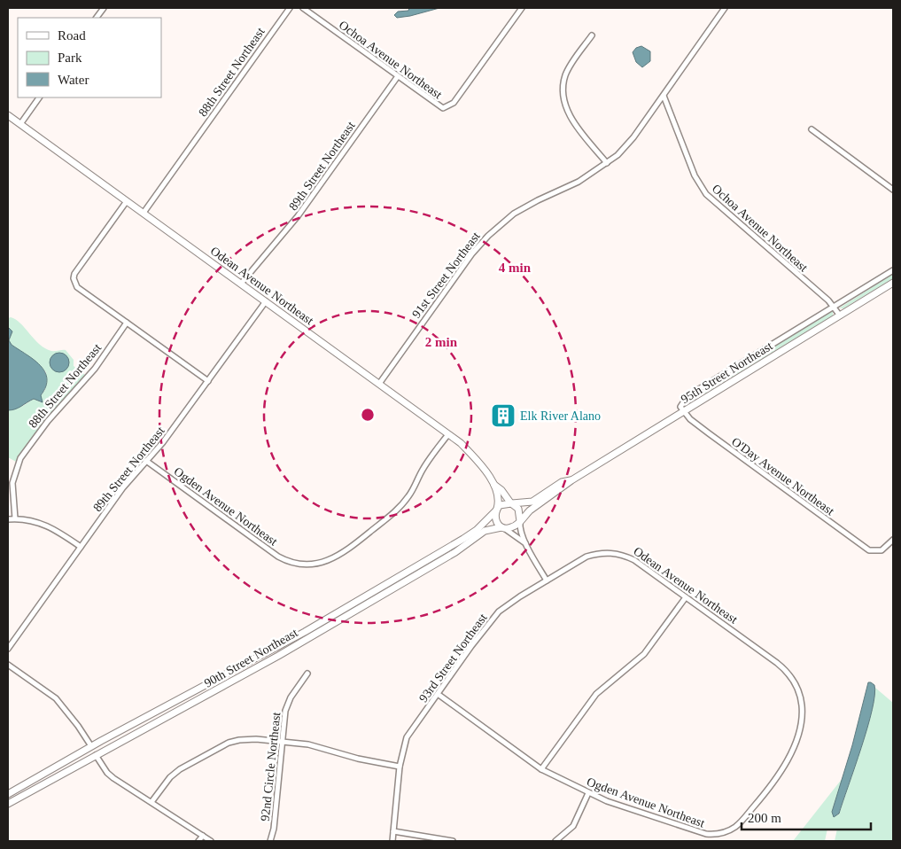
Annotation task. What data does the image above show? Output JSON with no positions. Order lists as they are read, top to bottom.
{
  "streets": {
    "main road": ["Odean Avenue Northeast", "95th Street Northeast", "90th Street Northeast"],
    "street": [
      "Ochoa Avenue Northeast",
      "88th Street Northeast",
      "89th Street Northeast",
      "91st Street Northeast",
      "O'Day Avenue Northeast",
      "Ogden Avenue Northeast",
      "93rd Street Northeast",
      "92nd Circle Northeast"
    ]
  },
  "crossings": [
    ["Ochoa Avenue Northeast", "89th Street Northeast"],
    ["Ochoa Avenue Northeast", "91st Street Northeast"],
    ["Ochoa Avenue Northeast", "95th Street Northeast"],
    ["88th Street Northeast", "Odean Avenue Northeast"],
    ["89th Street Northeast", "Odean Avenue Northeast"],
    ["89th Street Northeast", "Ogden Avenue Northeast"],
    ["91st Street Northeast", "Odean Avenue Northeast"],
    ["Odean Avenue Northeast", "Ogden Avenue Northeast"],
    ["Odean Avenue Northeast", "90th Street Northeast"],
    ["Odean Avenue Northeast", "93rd Street Northeast"],
    ["95th Street Northeast", "O'Day Avenue Northeast"],
    ["Ogden Avenue Northeast", "93rd Street Northeast"]
  ],
  "places": {
    "building": ["Elk River Alano"]
  },
  "legend": ["Road", "Park", "Water"],
  "scale_bar": "200 m",
  "rings": ["4 min", "2 min"]
}
